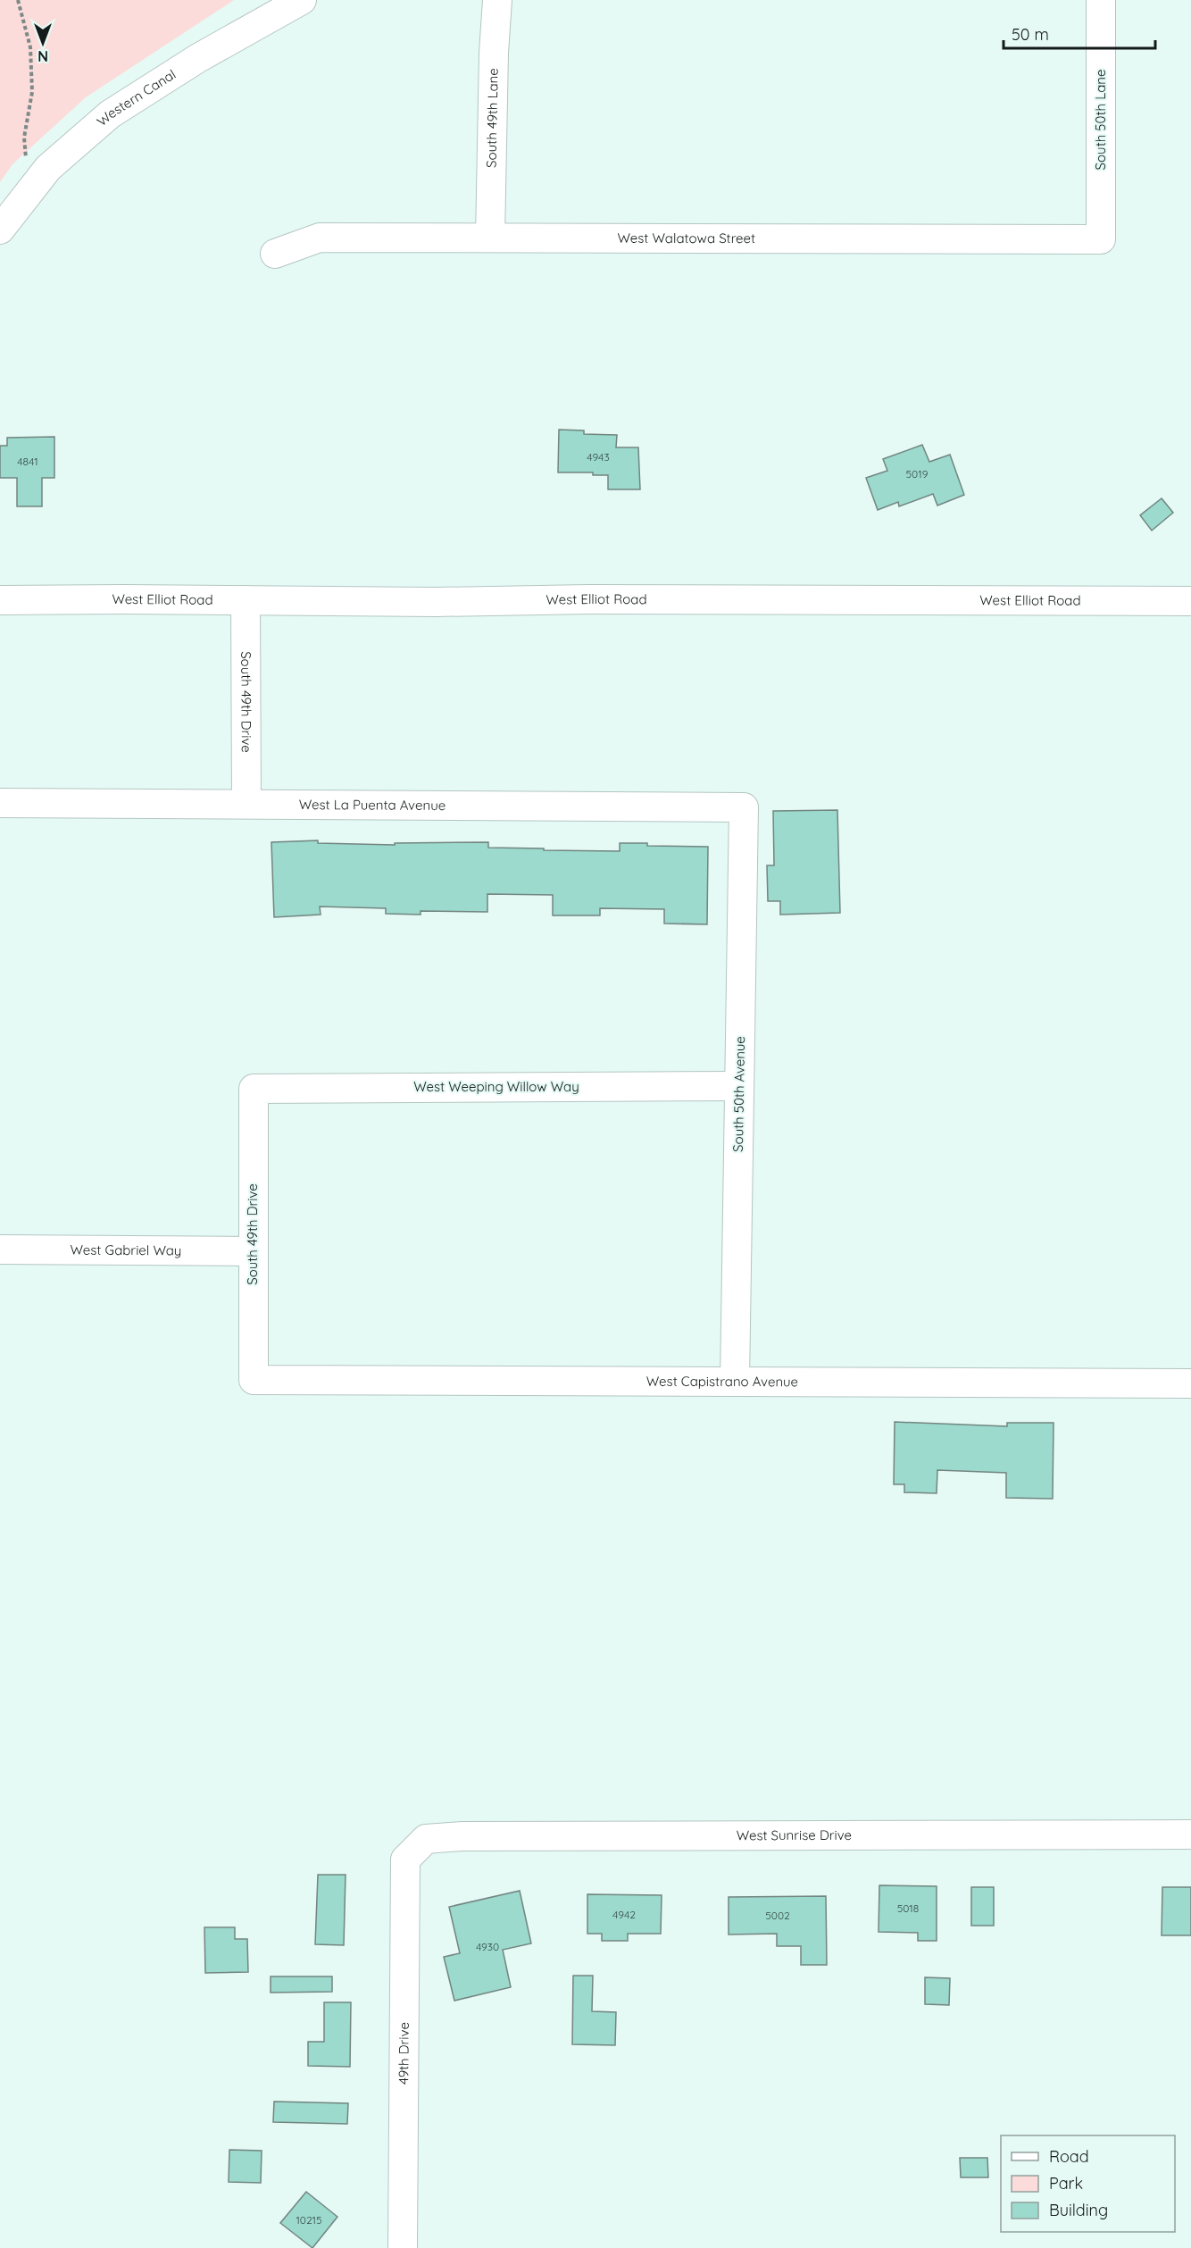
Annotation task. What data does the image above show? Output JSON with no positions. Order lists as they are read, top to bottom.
{
  "streets": {
    "street": [
      "Western Canal",
      "South 49th Lane",
      "South 50th Lane",
      "West Walatowa Street",
      "West Elliot Road",
      "South 49th Drive",
      "West La Puenta Avenue",
      "West Weeping Willow Way",
      "South 50th Avenue",
      "West Gabriel Way",
      "West Capistrano Avenue",
      "West Sunrise Drive",
      "49th Drive"
    ]
  },
  "crossings": [
    ["South 49th Lane", "West Walatowa Street"],
    ["South 50th Lane", "West Walatowa Street"],
    ["West Elliot Road", "South 49th Drive"],
    ["South 49th Drive", "West La Puenta Avenue"],
    ["South 49th Drive", "West Weeping Willow Way"],
    ["South 49th Drive", "West Gabriel Way"],
    ["South 49th Drive", "West Capistrano Avenue"],
    ["West La Puenta Avenue", "South 50th Avenue"],
    ["West Weeping Willow Way", "South 50th Avenue"],
    ["South 50th Avenue", "West Capistrano Avenue"],
    ["West Sunrise Drive", "49th Drive"]
  ],
  "house_numbers": [
    "4943",
    "4841",
    "5019",
    "5018",
    "4942",
    "5002",
    "4930",
    "10215"
  ],
  "legend": ["Road", "Park", "Building"],
  "scale_bar": "50 m",
  "north": "bottom"
}
